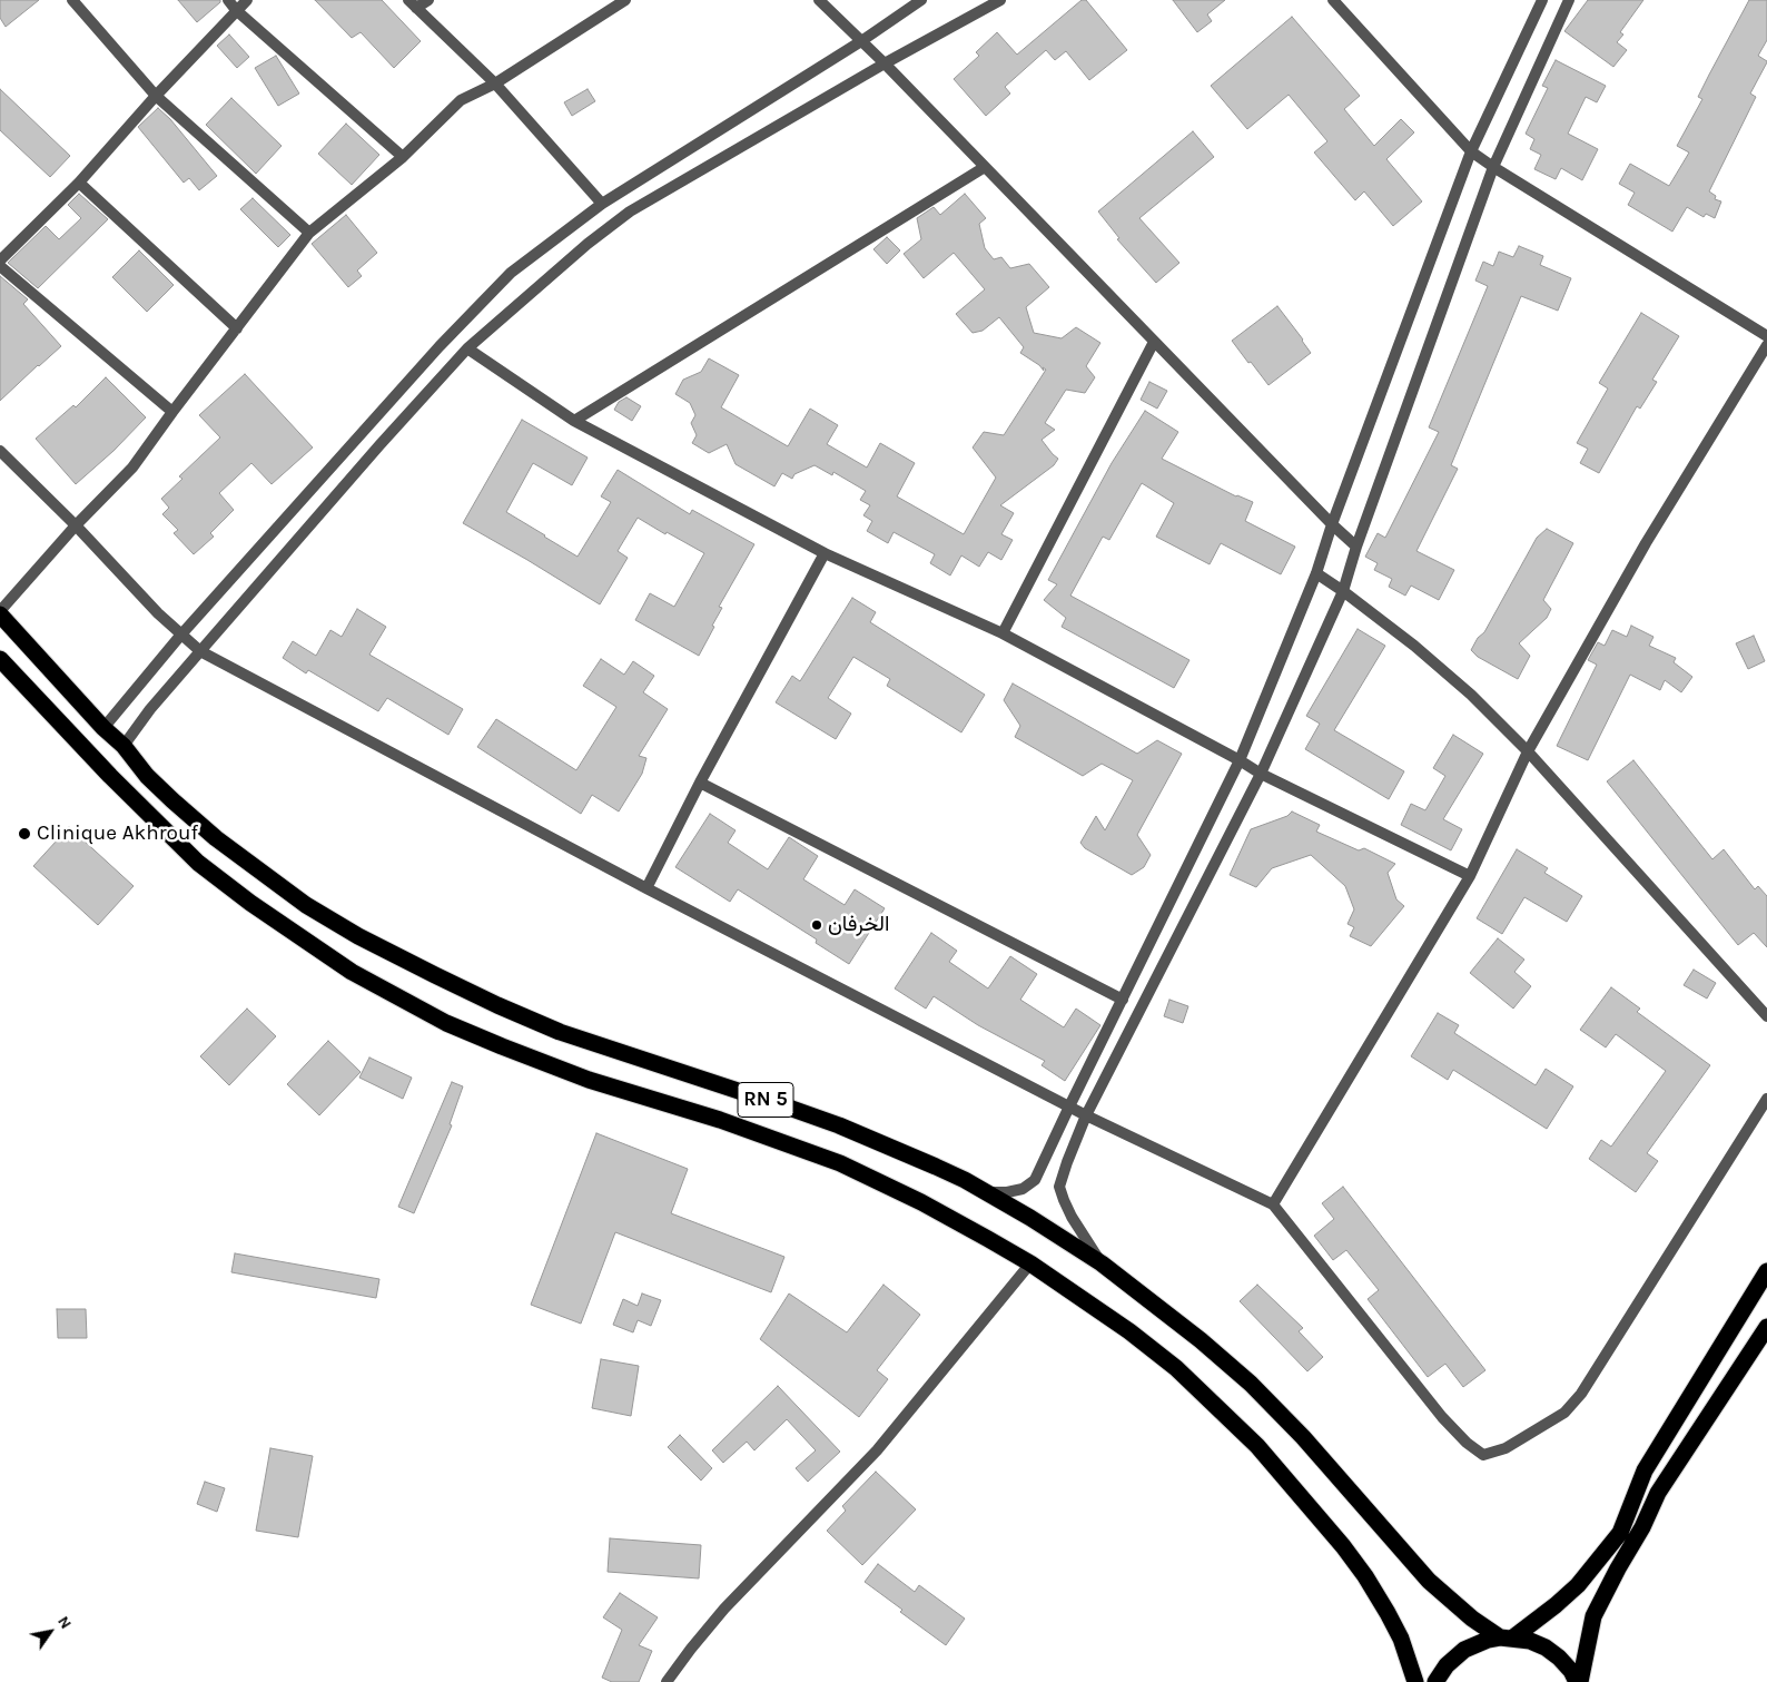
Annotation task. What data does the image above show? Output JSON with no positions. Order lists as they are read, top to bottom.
{
  "streets": {
    "highway": ["RN 5"]
  },
  "places": ["Clinique Akhrouf", "الخرفان"],
  "north": "top right"
}
